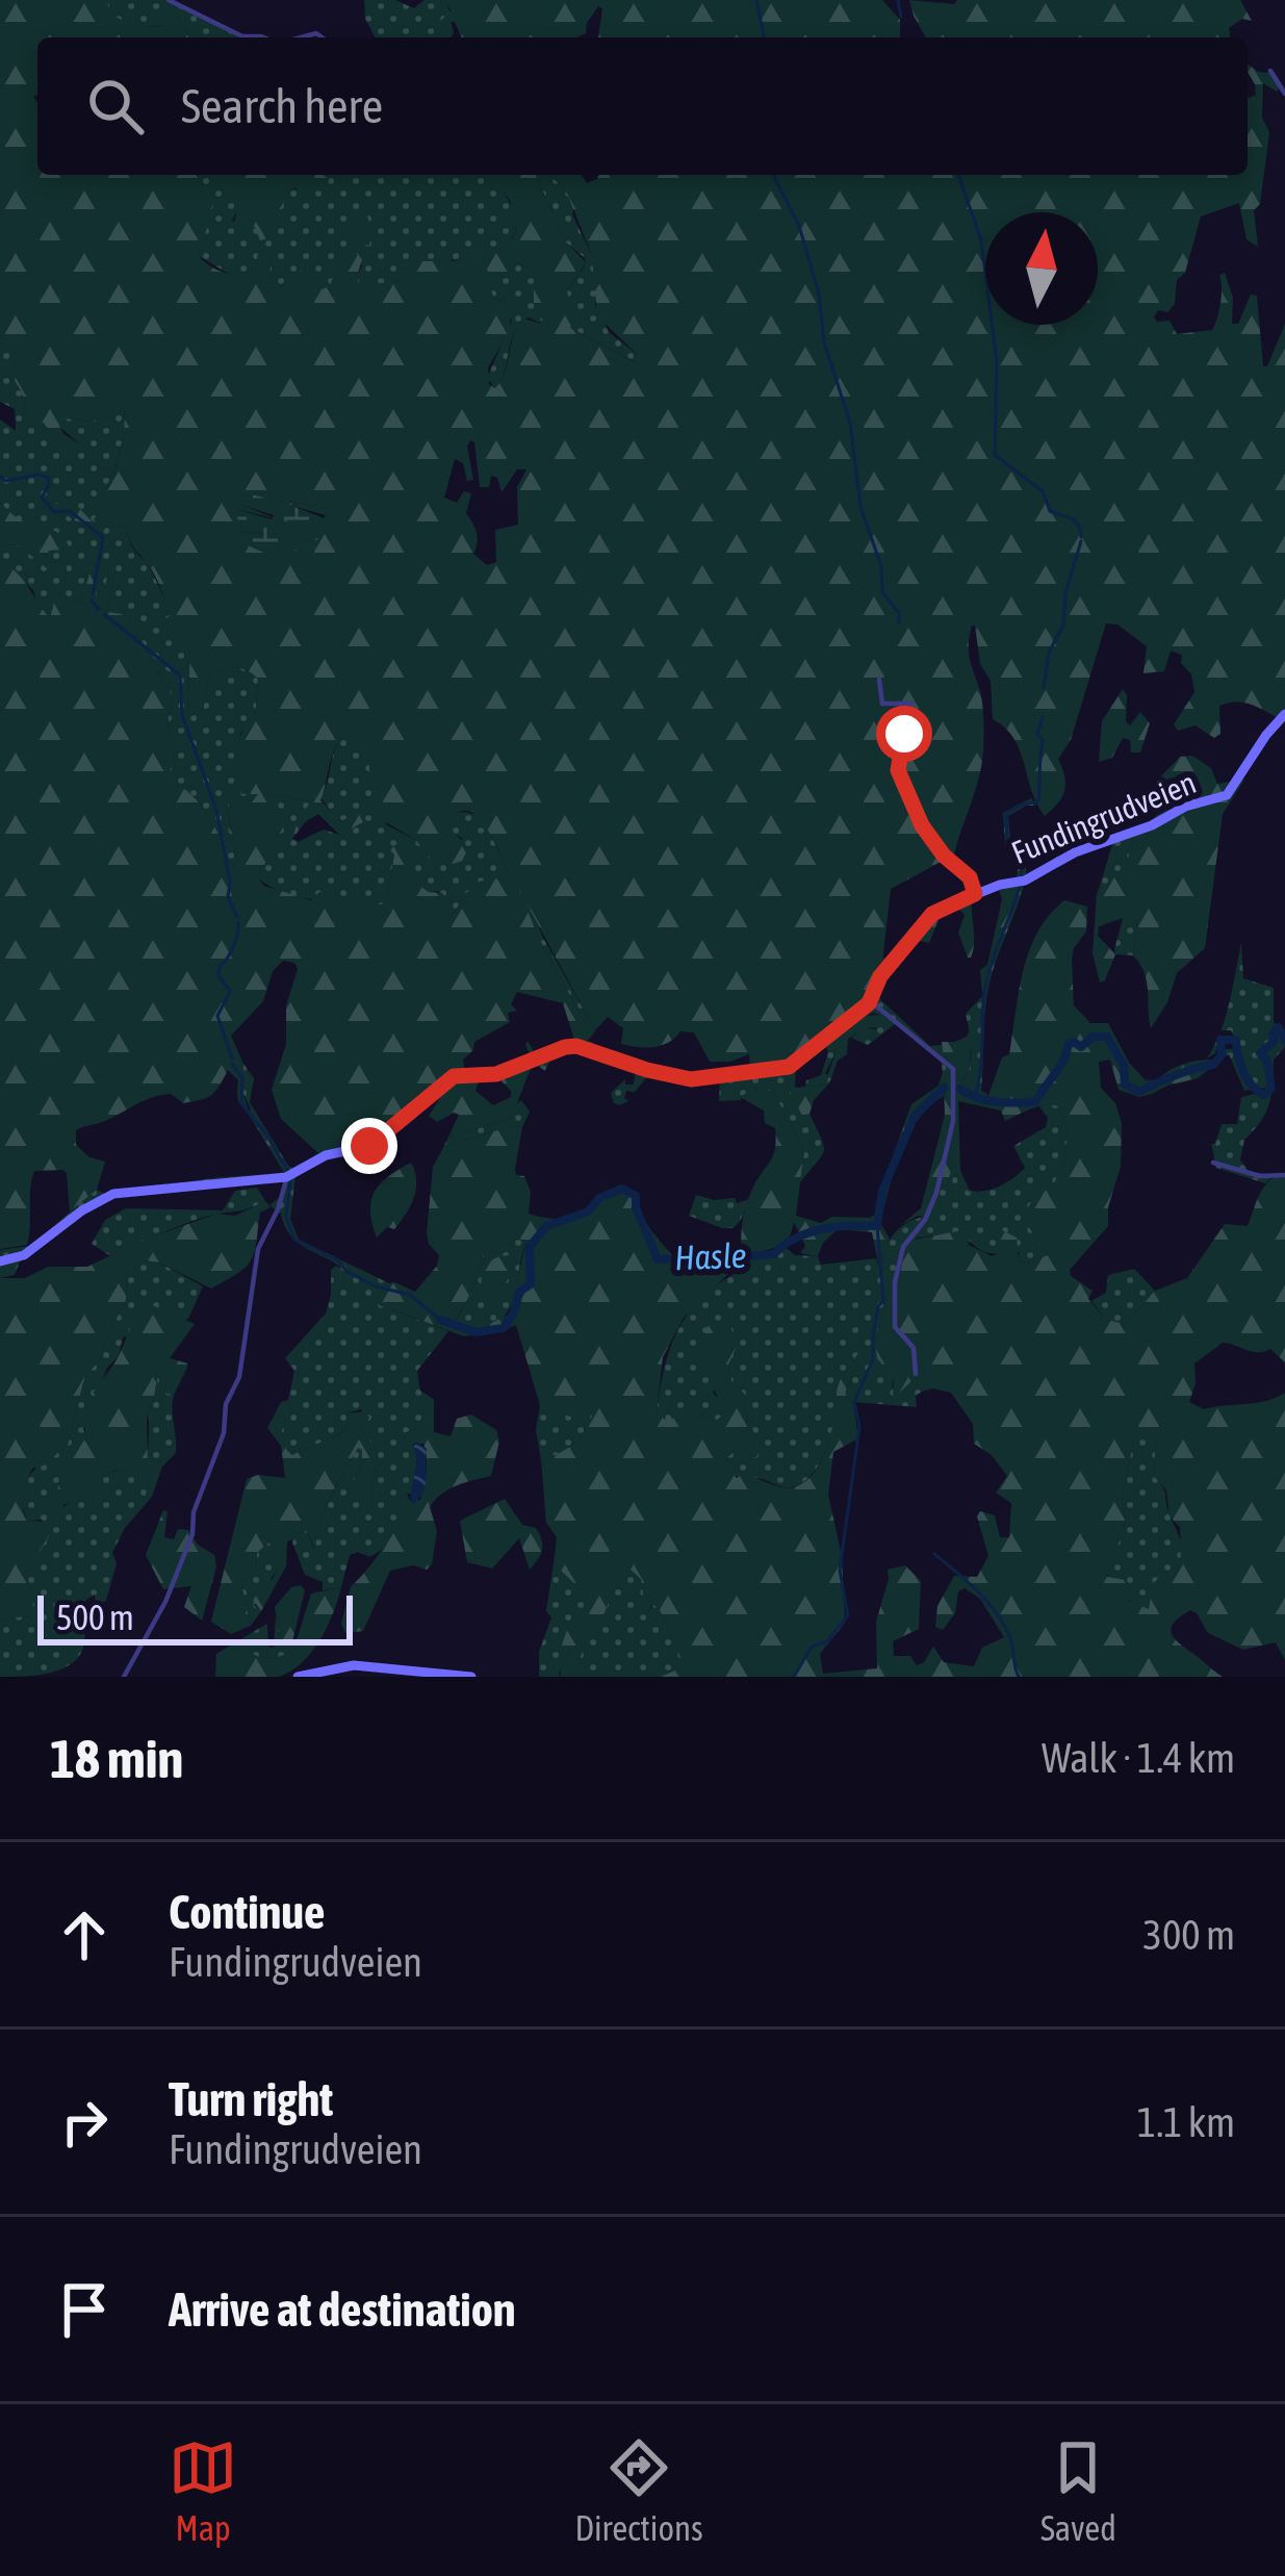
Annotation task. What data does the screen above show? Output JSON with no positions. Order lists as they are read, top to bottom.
{
  "streets": {
    "street": ["Fundingrudveien"]
  },
  "water": ["Hasle"],
  "scale_bar": "500 m",
  "north": "top",
  "page": {
    "search": "Search here",
    "scale": "500 m",
    "heading": ["18 min", "Walk · 1.4 km"],
    "list": [
      ["Continue", "Fundingrudveien", "300 m"],
      ["Turn right", "Fundingrudveien", "1.1 km"],
      "Arrive at destination"
    ],
    "nav": ["Map", "Directions", "Saved"]
  }
}
